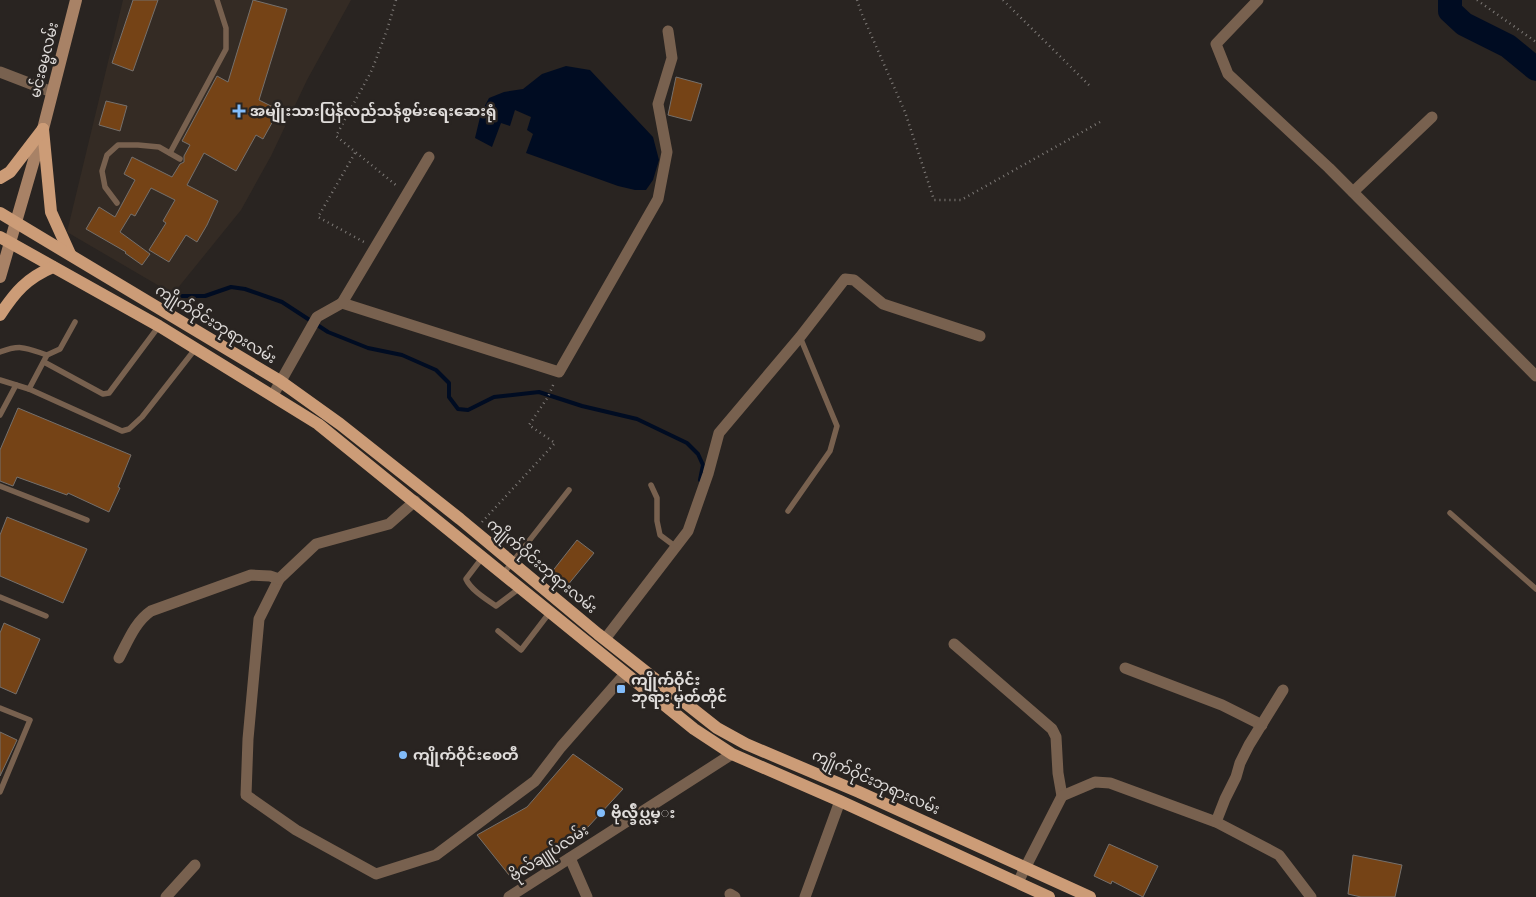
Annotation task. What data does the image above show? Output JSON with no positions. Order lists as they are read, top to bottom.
{
  "streets": {
    "main road": ["မင်းဓမ္မလမ်း", "ကျိုက်ဝိုင်းဘုရားလမ်း"],
    "street": ["ဗိုလ်ချူပ်လမ်း"]
  },
  "crossings": [
    ["မင်းဓမ္မလမ်း", "ကျိုက်ဝိုင်းဘုရားလမ်း"],
    ["ကျိုက်ဝိုင်းဘုရားလမ်း", "ဗိုလ်ချူပ်လမ်း"]
  ],
  "places": {
    "health": ["အမျိုးသားပြန်လည်သန်စွမ်းရေးဆေးရုံ"],
    "transit": ["ကျိုက်ဝိုင်း ဘုရား မှတ်တိုင်"],
    "other": ["ကျိုက်ဝိုင်းစေတီ", "ဗိုလ္ခ်ဳပ္လမ္း"]
  }
}
